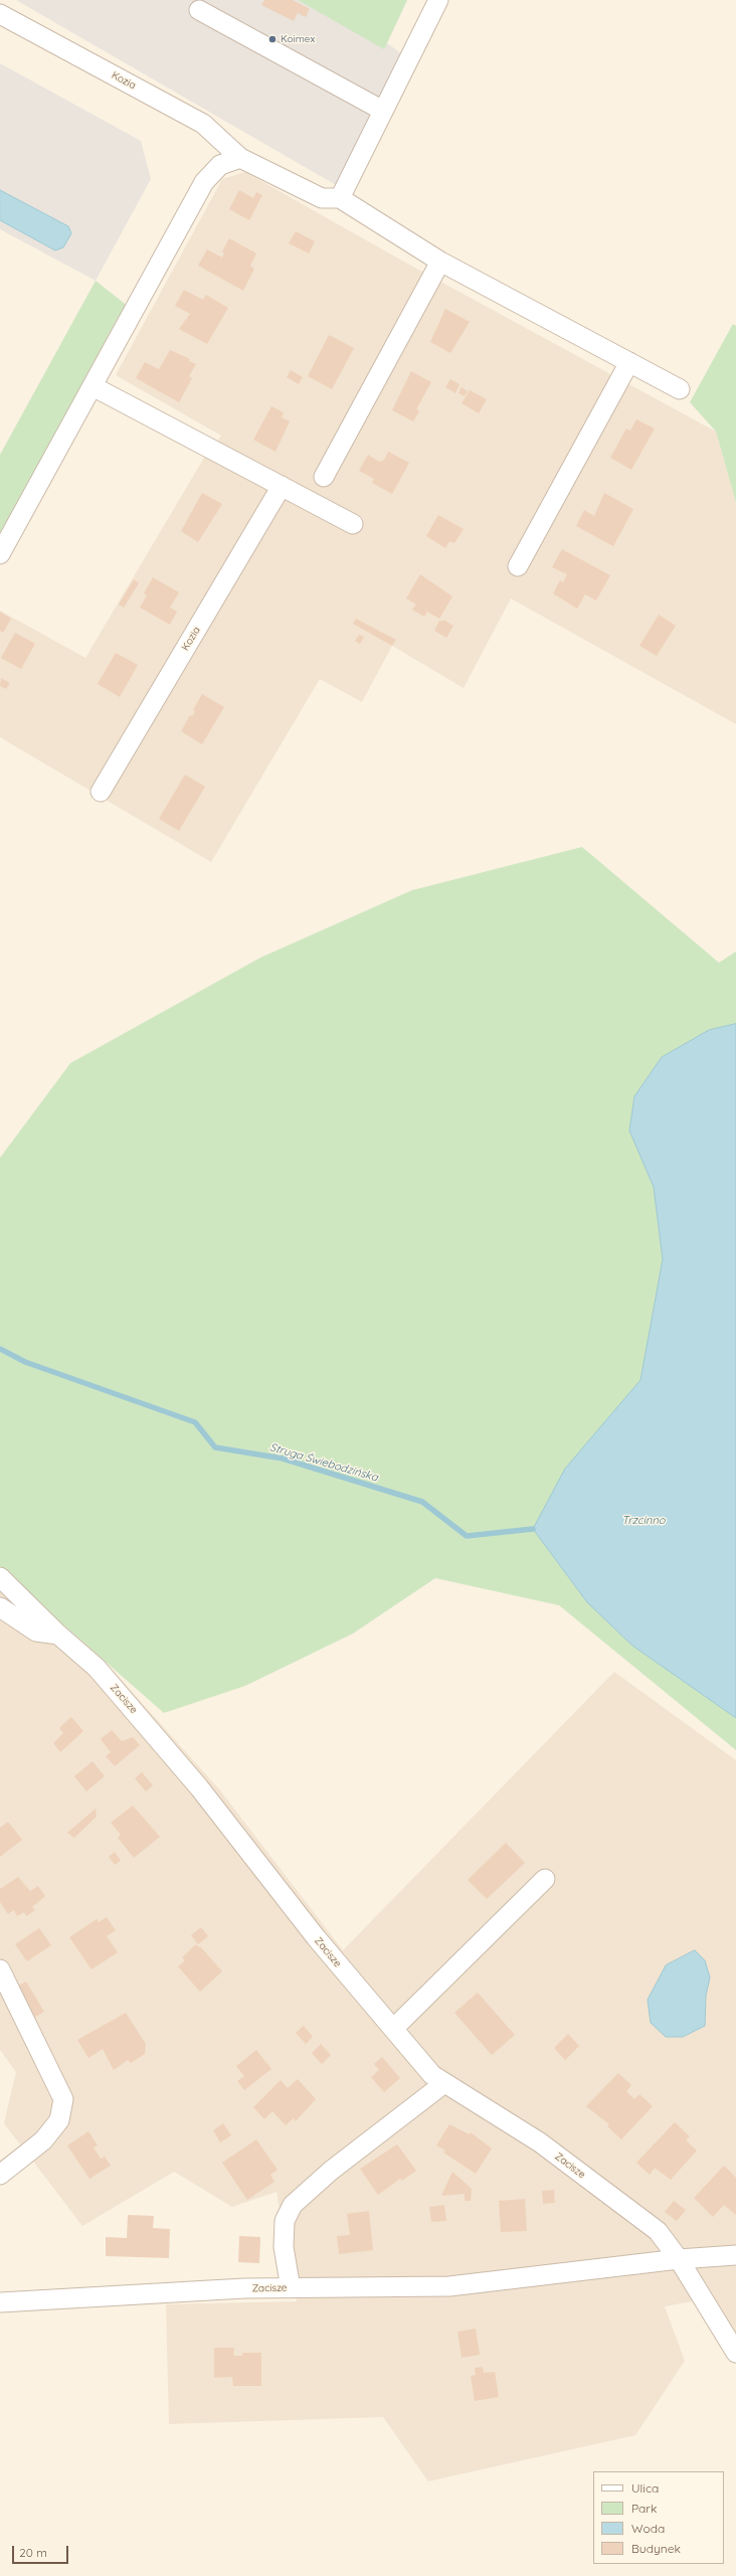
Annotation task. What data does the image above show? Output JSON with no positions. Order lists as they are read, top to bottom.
{
  "streets": {
    "street": ["Kozia", "Zacisze"]
  },
  "water": ["Struga Świebodzińska", "Trzcinno"],
  "places": ["Koimex"],
  "legend": [
    "Ulica",
    "Park",
    "Woda",
    "Budynek"
  ],
  "scale_bar": "20 m"
}
